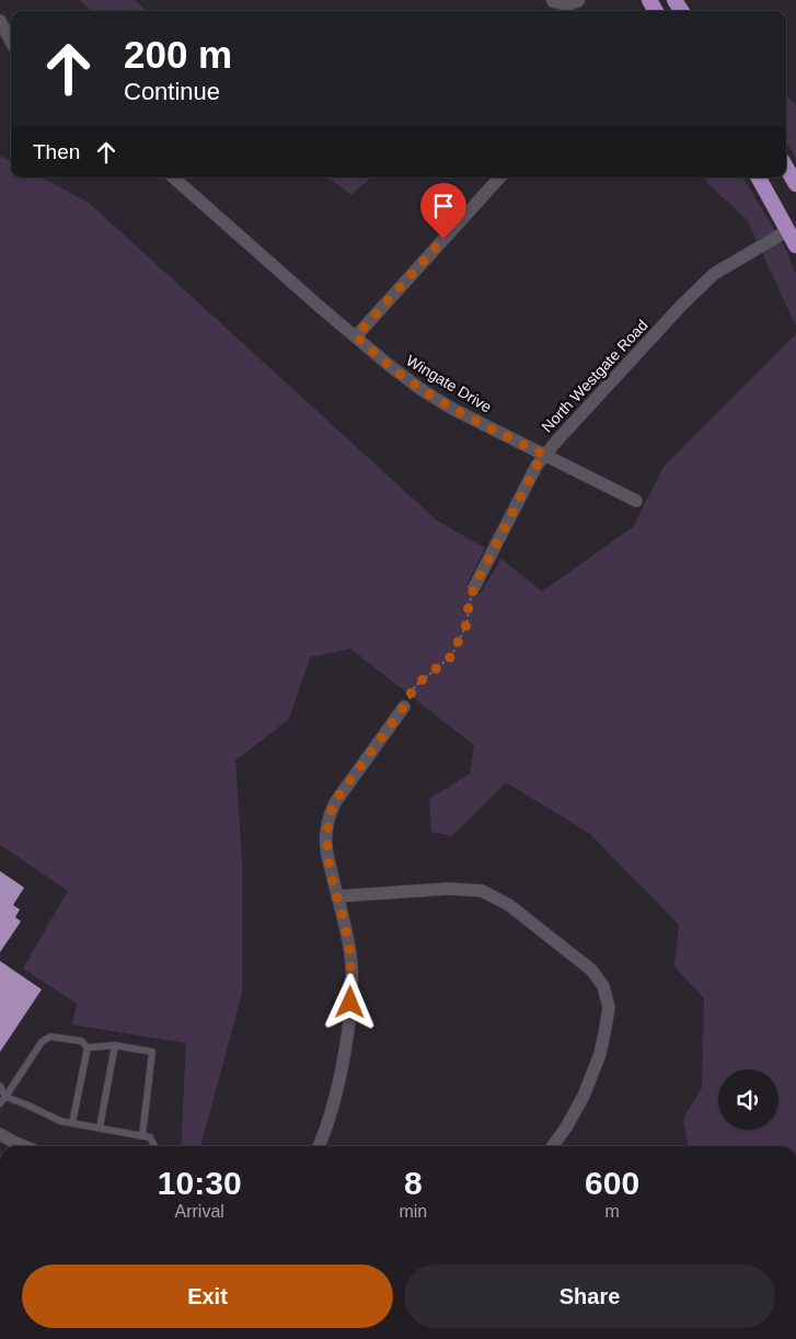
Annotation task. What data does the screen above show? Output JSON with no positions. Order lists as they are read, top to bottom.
{
  "streets": {
    "street": ["North Westgate Road", "Wingate Drive"]
  },
  "crossings": [
    ["North Westgate Road", "Wingate Drive"]
  ],
  "page": {
    "turn": ["200 m", "Continue"],
    "then": "Then",
    "eta": [
      "10:30",
      "Arrival",
      "8",
      "min",
      "600",
      "m"
    ],
    "buttons": ["Exit", "Share"]
  }
}
